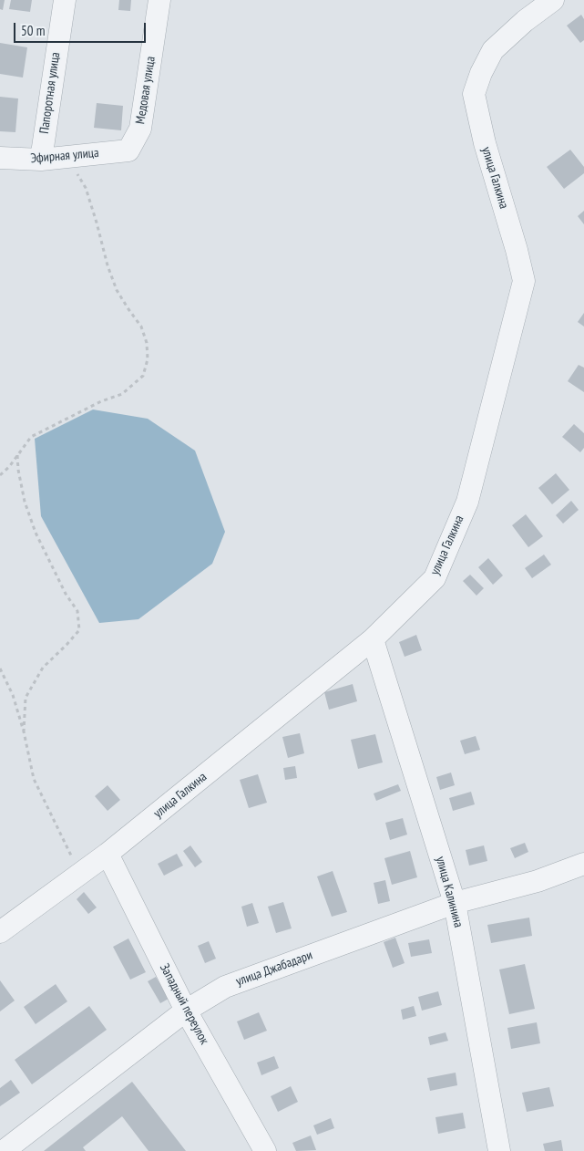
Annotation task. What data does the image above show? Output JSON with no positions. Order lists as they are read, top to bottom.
{
  "streets": {
    "street": [
      "Медовая улица",
      "Папоротная улица",
      "Эфирная улица",
      "улица Галкина",
      "улица Калинина",
      "улица Джабадари",
      "Западный переулок"
    ]
  },
  "crossings": [
    ["Медовая улица", "Эфирная улица"],
    ["Папоротная улица", "Эфирная улица"],
    ["улица Галкина", "улица Калинина"],
    ["улица Галкина", "Западный переулок"],
    ["улица Калинина", "улица Джабадари"],
    ["улица Джабадари", "Западный переулок"]
  ],
  "scale_bar": "50 m"
}
